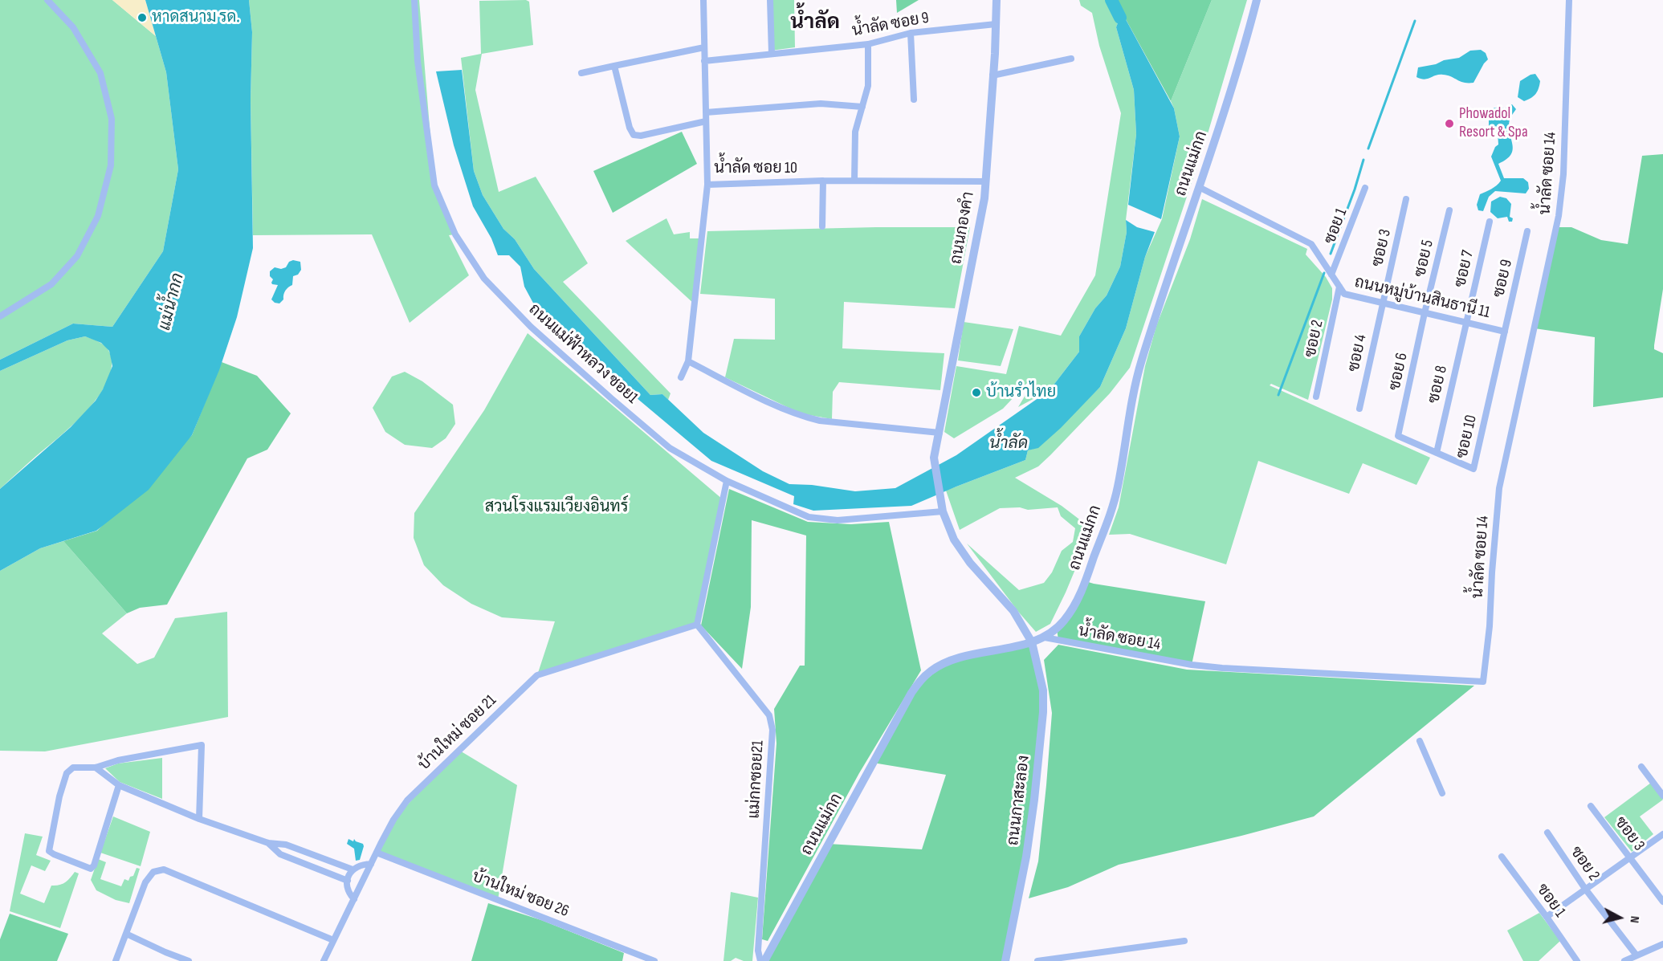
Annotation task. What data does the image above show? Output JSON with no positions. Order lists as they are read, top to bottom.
{
  "streets": {
    "street": [
      "น้ำลัด ซอย 9",
      "ถนนแม่กก",
      "น้ำลัด ซอย 10",
      "น้ำลัด ซอย 14",
      "ซอย 1",
      "ถนนกองคำ",
      "ซอย 3",
      "ซอย 5",
      "ซอย 7",
      "ซอย 9",
      "ถนนหมู่บ้านสินธานี 11",
      "ซอย 2",
      "ซอย 4",
      "ถนนแม่ฟ้าหลวง ซอย1",
      "ซอย 6",
      "ซอย 8",
      "ซอย 10",
      "บ้านใหม่ ซอย 21",
      "แม่กกซอย21",
      "ถนนกาสะลอง",
      "บ้านใหม่ ซอย 26"
    ]
  },
  "crossings": [
    ["น้ำลัด ซอย 9", "น้ำลัด ซอย 10"],
    ["น้ำลัด ซอย 9", "ถนนกองคำ"],
    ["ถนนแม่กก", "น้ำลัด ซอย 14"],
    ["ถนนแม่กก", "ถนนหมู่บ้านสินธานี 11"],
    ["ถนนแม่กก", "ถนนกาสะลอง"],
    ["น้ำลัด ซอย 10", "ถนนกองคำ"],
    ["ซอย 1", "ถนนหมู่บ้านสินธานี 11"],
    ["ถนนกองคำ", "ถนนแม่ฟ้าหลวง ซอย1"],
    ["ซอย 3", "ถนนหมู่บ้านสินธานี 11"],
    ["ซอย 3", "ซอย 4"],
    ["ซอย 5", "ถนนหมู่บ้านสินธานี 11"],
    ["ซอย 5", "ซอย 6"],
    ["ซอย 7", "ถนนหมู่บ้านสินธานี 11"],
    ["ซอย 7", "ซอย 8"],
    ["ซอย 9", "ถนนหมู่บ้านสินธานี 11"],
    ["ซอย 9", "ซอย 10"],
    ["ถนนหมู่บ้านสินธานี 11", "ซอย 2"],
    ["ถนนหมู่บ้านสินธานี 11", "ซอย 4"],
    ["ถนนหมู่บ้านสินธานี 11", "ซอย 6"],
    ["ถนนหมู่บ้านสินธานี 11", "ซอย 8"],
    ["ถนนหมู่บ้านสินธานี 11", "ซอย 10"],
    ["ซอย 6", "ซอย 10"],
    ["ซอย 8", "ซอย 10"],
    ["บ้านใหม่ ซอย 21", "แม่กกซอย21"],
    ["บ้านใหม่ ซอย 21", "บ้านใหม่ ซอย 26"]
  ],
  "districts": ["น้ำลัด"],
  "water": ["แม่น้ำกก", "น้ำลัด"],
  "parks": ["สวนโรงแรมเวียงอินทร์"],
  "places": ["หาดสนาม รด.", "Phowadol Resort & Spa", "บ้านรำไทย"],
  "north": "right"
}
